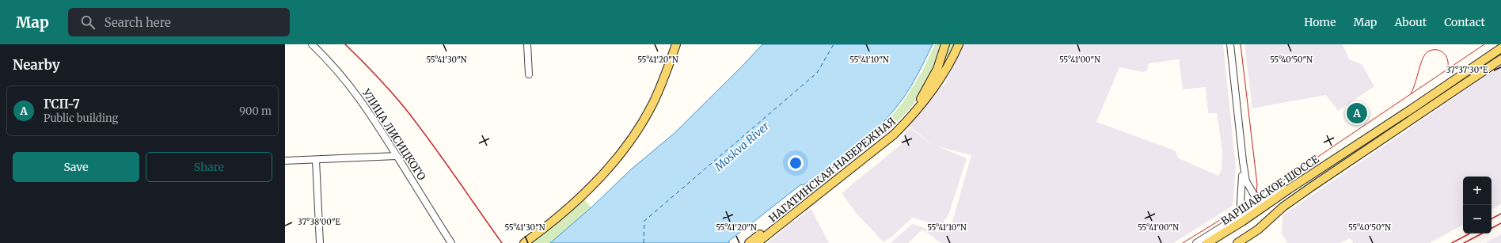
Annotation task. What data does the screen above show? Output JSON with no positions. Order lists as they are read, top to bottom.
{
  "streets": {
    "main road": ["НАГАТИНСКАЯ НАБЕРЕЖНАЯ", "ВАРШАВСКОЕ ШОССЕ"],
    "street": ["УЛИЦА ЛИСИЦКОГО"]
  },
  "water": ["Moskva River"],
  "page": {
    "header": "Map",
    "search": "Search here",
    "nav": [
      "Home",
      "Map",
      "About",
      "Contact"
    ],
    "heading": "Nearby",
    "list": [
      {
        "mark": "A",
        "name": "ГСП-7",
        "note": "Public building",
        "value": "900 m"
      }
    ],
    "pins": "A",
    "buttons": ["Save", "Share"],
    "map_buttons": ["+", "−"]
  },
  "coordinates": [
    "55°41'30\"N",
    "55°41'20\"N",
    "55°41'10\"N",
    "55°41'00\"N",
    "55°40'50\"N",
    "37°37'30\"E",
    "37°38'00\"E"
  ]
}
